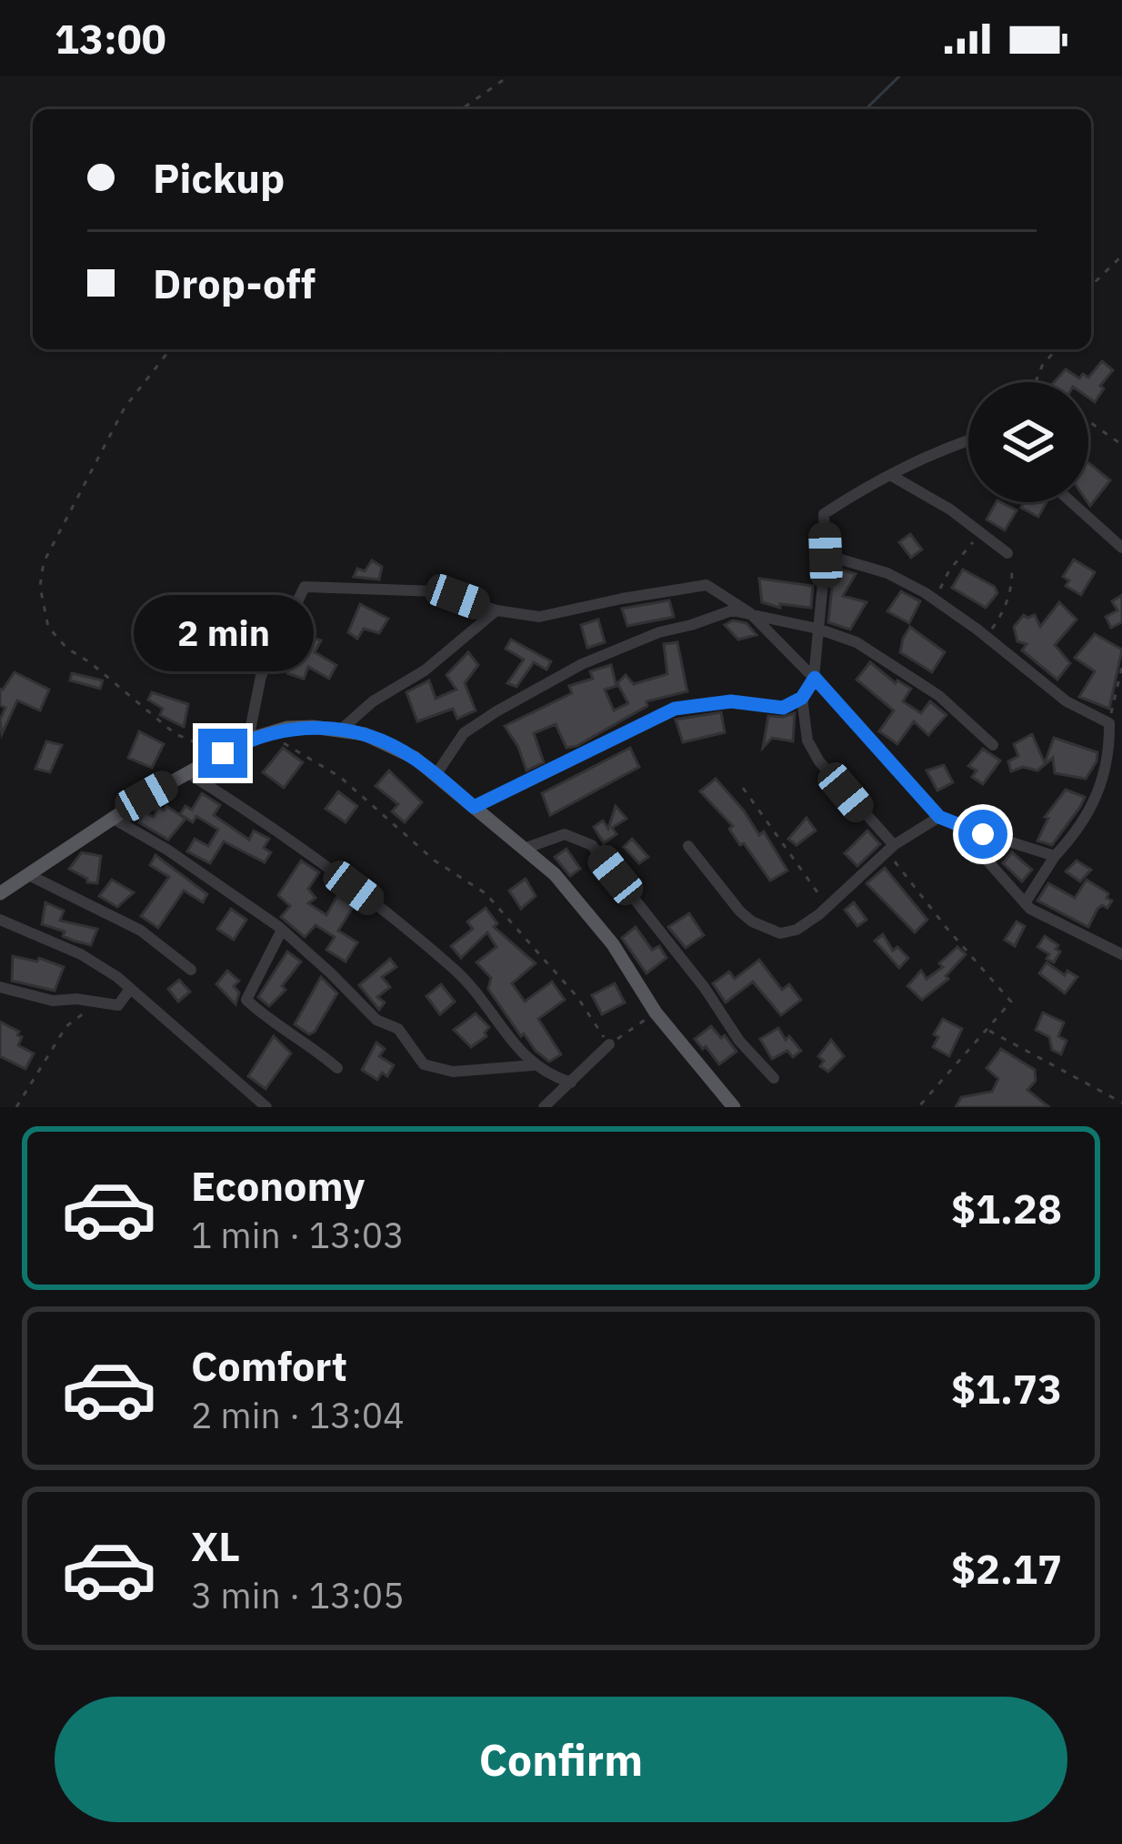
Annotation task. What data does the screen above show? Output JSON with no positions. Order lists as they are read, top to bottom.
{
  "page": {
    "status": "13:00",
    "banner": ["Pickup", "Drop-off"],
    "bubble": "2 min",
    "list": [
      {
        "name": "Economy",
        "note": "1 min · 13:03",
        "value": "$1.28"
      },
      {
        "name": "Comfort",
        "note": "2 min · 13:04",
        "value": "$1.73"
      },
      {
        "name": "XL",
        "note": "3 min · 13:05",
        "value": "$2.17"
      }
    ],
    "buttons": "Confirm"
  }
}
